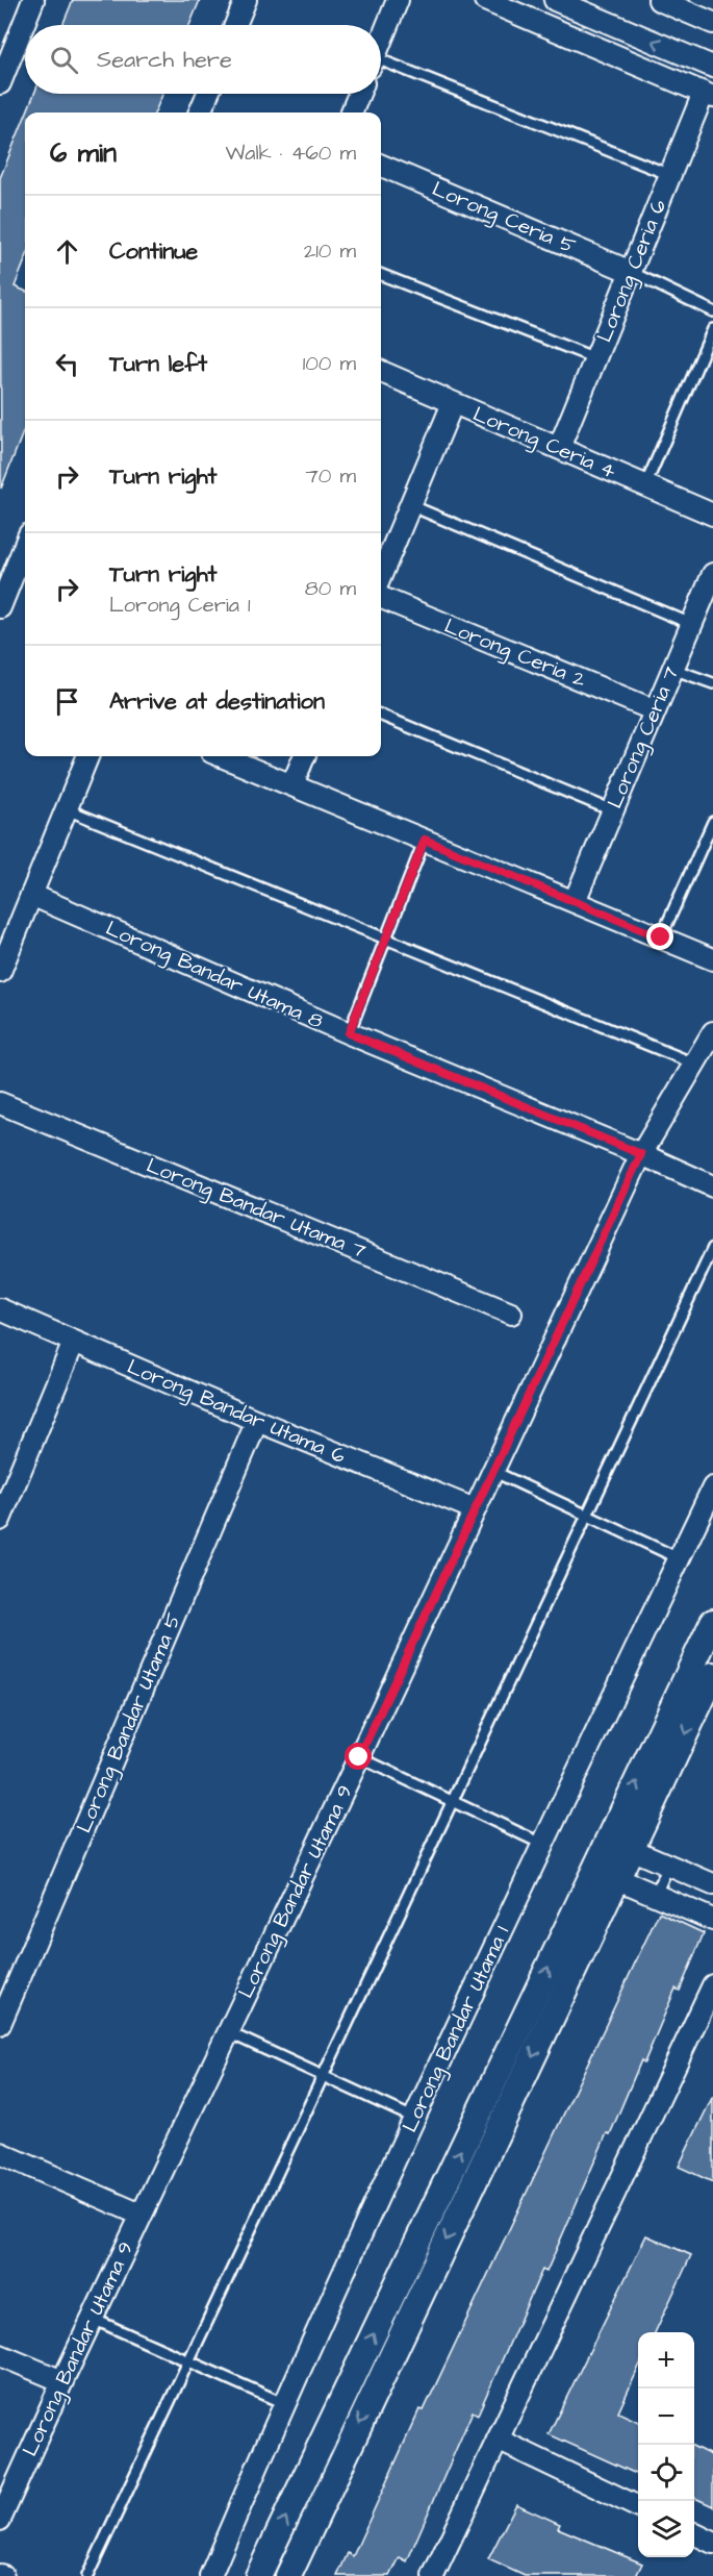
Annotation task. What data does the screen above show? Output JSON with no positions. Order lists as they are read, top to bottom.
{
  "streets": {
    "street": [
      "Lorong Ceria 5",
      "Lorong Ceria 6",
      "Lorong Ceria 4",
      "Lorong Ceria 2",
      "Lorong Ceria 7",
      "Lorong Bandar Utama 8",
      "Lorong Bandar Utama 7",
      "Lorong Bandar Utama 6",
      "Lorong Bandar Utama 5",
      "Lorong Bandar Utama 9",
      "Lorong Bandar Utama 1"
    ]
  },
  "crossings": [
    ["Lorong Ceria 5", "Lorong Ceria 6"],
    ["Lorong Ceria 6", "Lorong Ceria 4"],
    ["Lorong Ceria 2", "Lorong Ceria 7"],
    ["Lorong Bandar Utama 8", "Lorong Bandar Utama 9"],
    ["Lorong Bandar Utama 6", "Lorong Bandar Utama 5"],
    ["Lorong Bandar Utama 6", "Lorong Bandar Utama 9"]
  ],
  "page": {
    "search": "Search here",
    "heading": ["6 min", "Walk · 460 m"],
    "list": [
      ["Continue", "210 m"],
      ["Turn left", "100 m"],
      ["Turn right", "70 m"],
      ["Turn right", "Lorong Ceria 1", "80 m"],
      "Arrive at destination"
    ],
    "map_buttons": ["+", "−"]
  }
}
